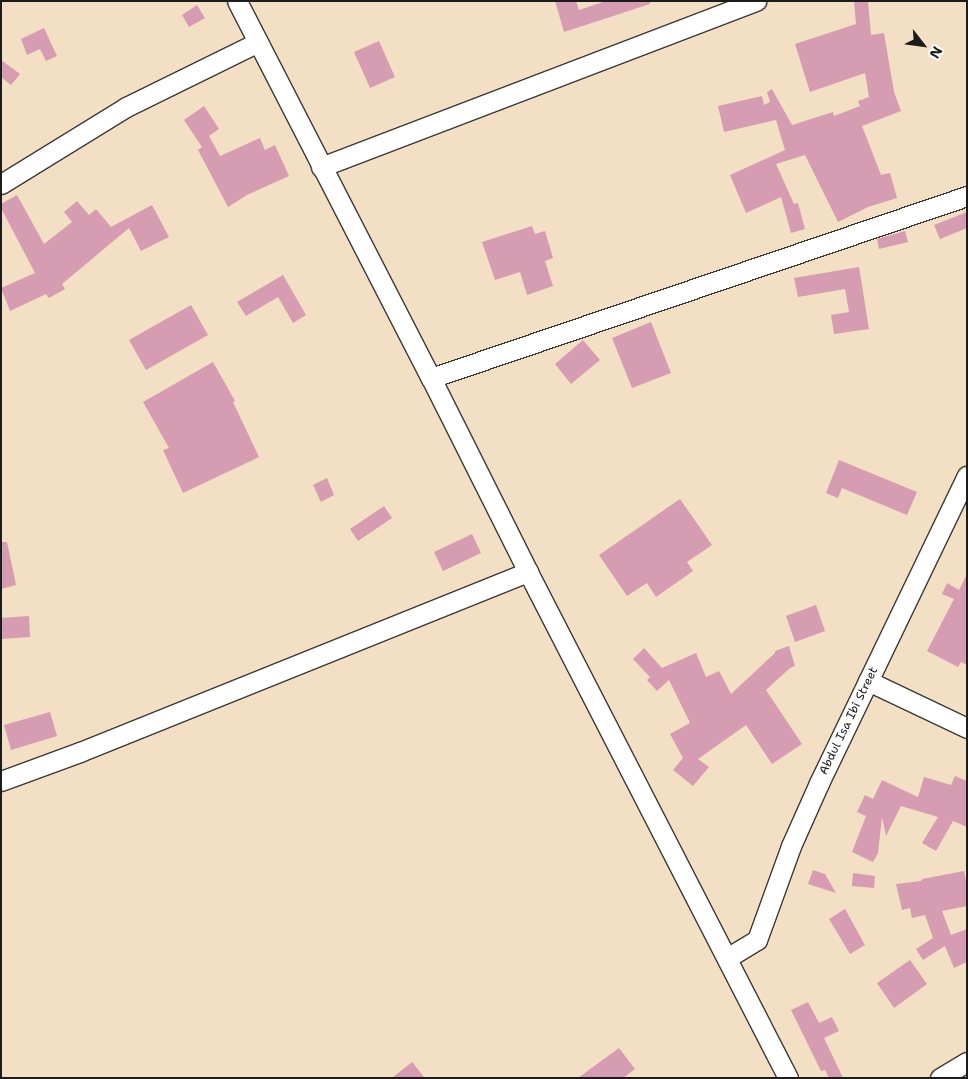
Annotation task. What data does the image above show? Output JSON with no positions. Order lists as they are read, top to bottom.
{
  "streets": {
    "street": ["Abdul Isa Ibi Street"]
  },
  "north": "bottom right"
}
